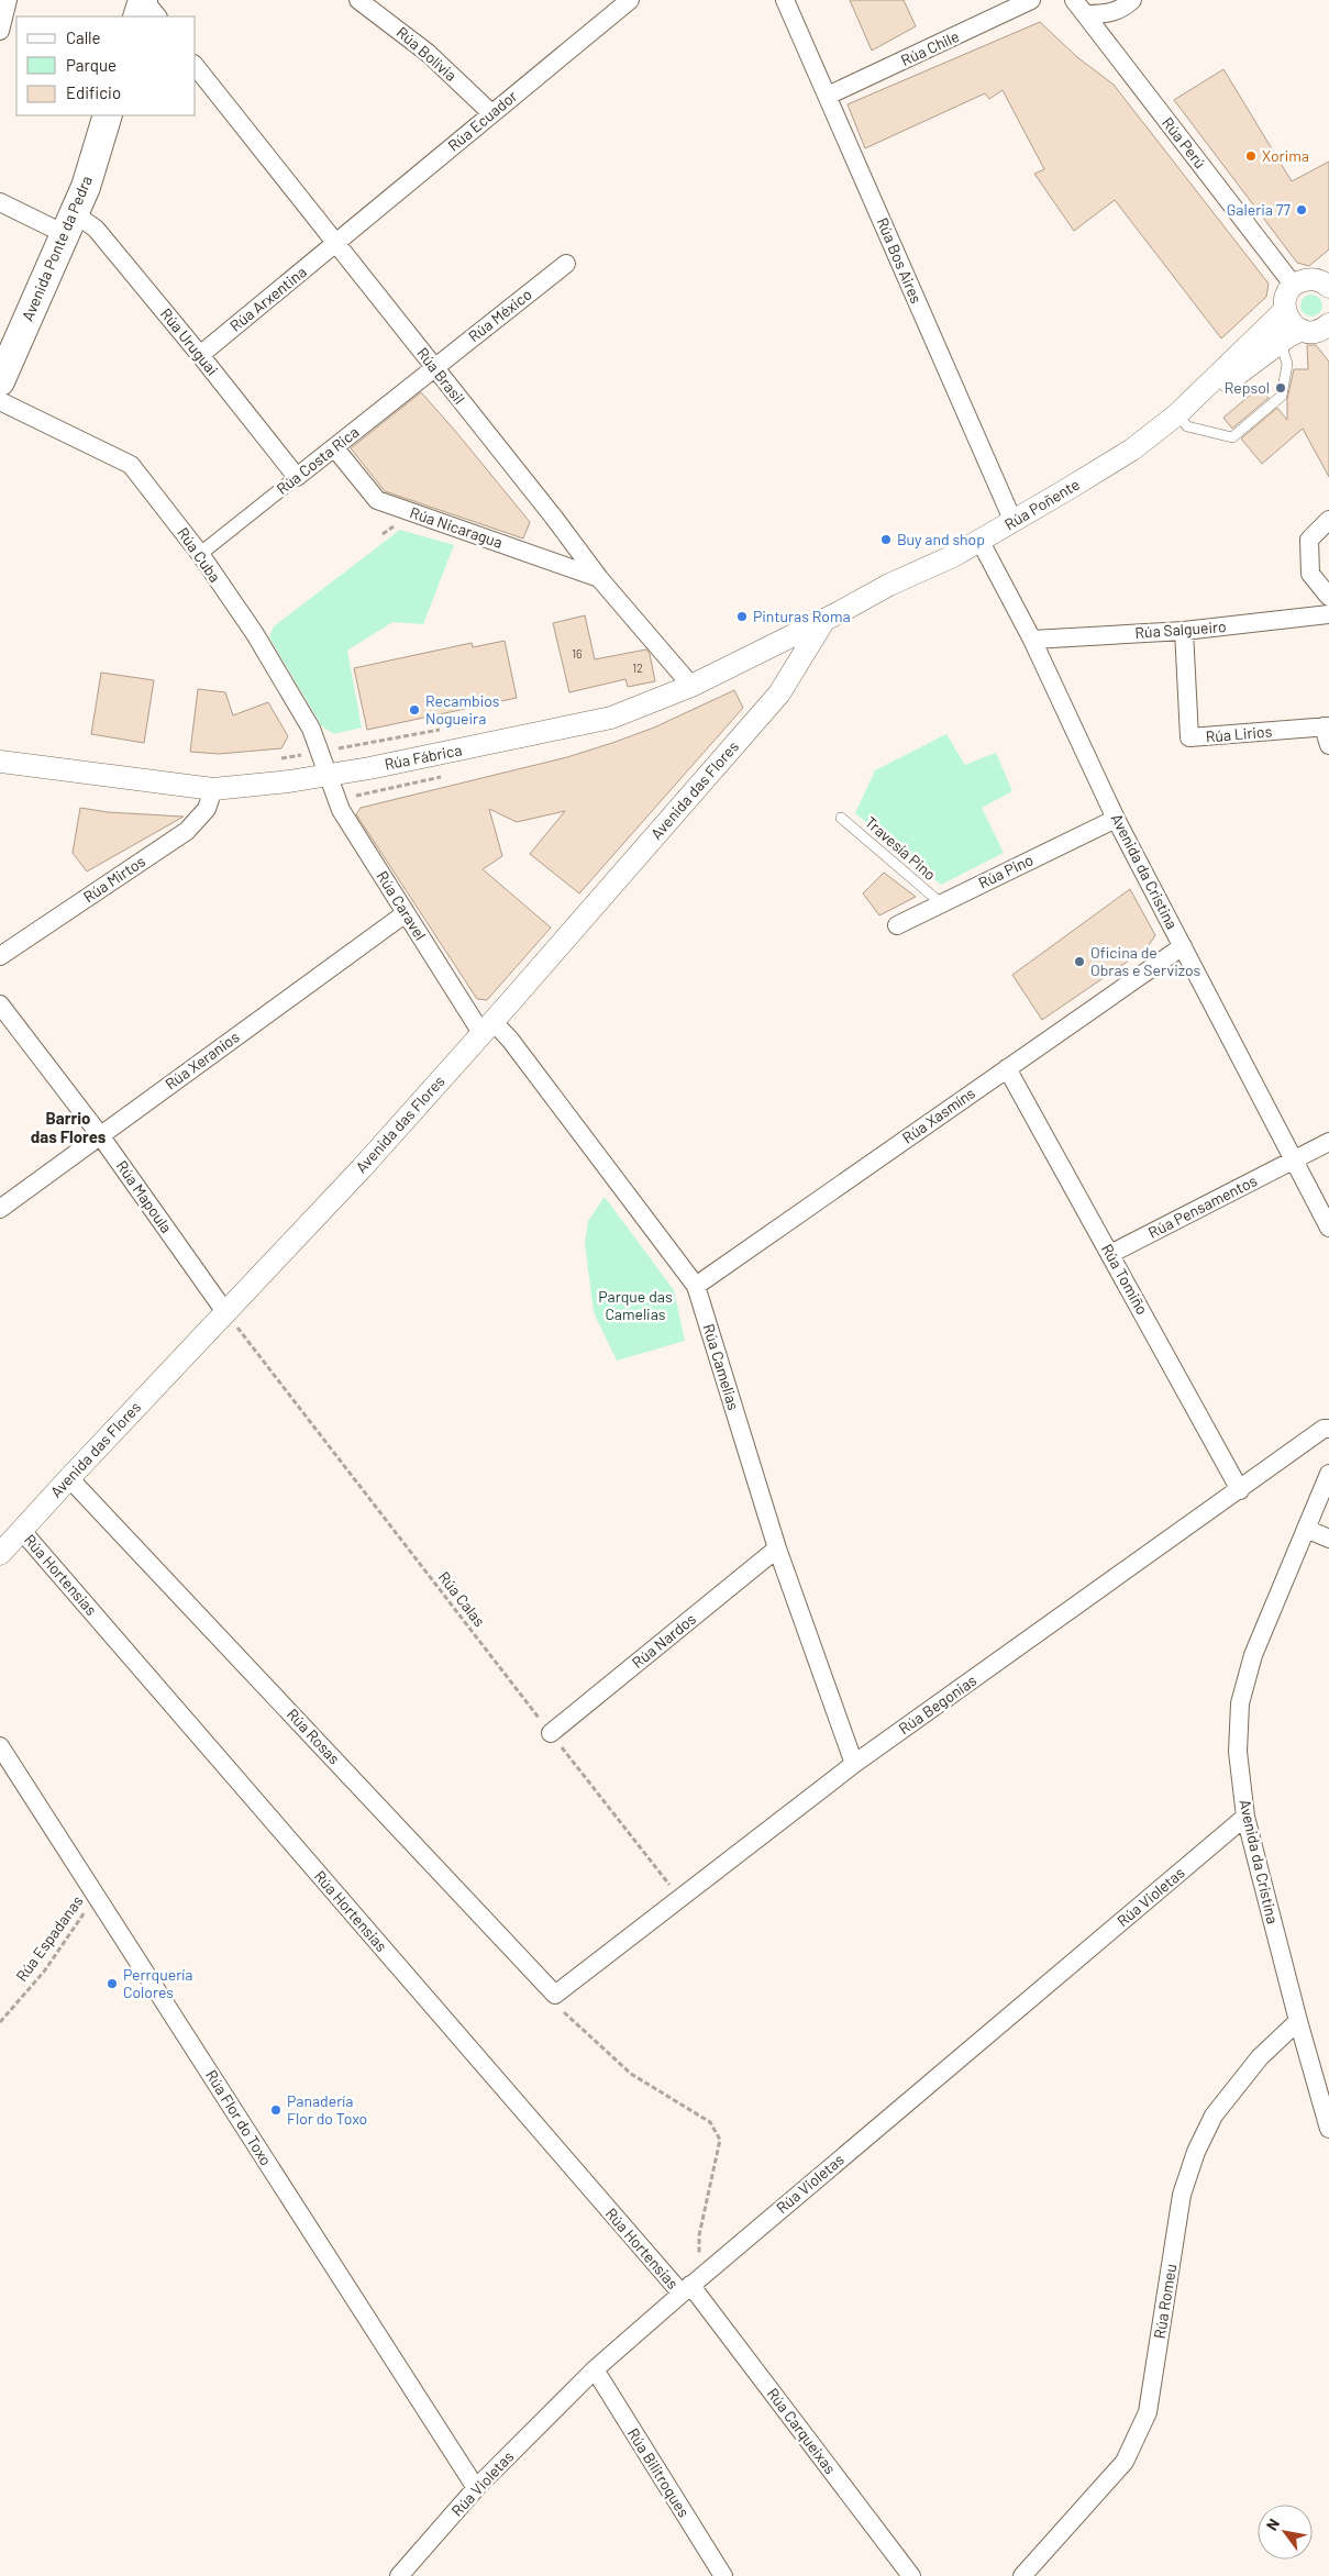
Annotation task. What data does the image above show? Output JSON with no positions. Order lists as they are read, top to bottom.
{
  "streets": {
    "main road": ["Avenida Ponte da Pedra"],
    "street": [
      "Rúa Chile",
      "Rúa Bolivia",
      "Rúa Ecuador",
      "Rúa Perú",
      "Rúa Bos Aires",
      "Rúa Arxentina",
      "Rúa México",
      "Rúa Uruguai",
      "Rúa Brasil",
      "Rúa Costa Rica",
      "Rúa Poñente",
      "Rúa Nicaragua",
      "Rúa Cuba",
      "Rúa Salgueiro",
      "Rúa Lirios",
      "Rúa Fábrica",
      "Avenida das Flores",
      "Rúa Pino",
      "Avenida da Cristina",
      "Rúa Mirtos",
      "Rúa Caravel",
      "Rúa Xeranios",
      "Rúa Xasmíns",
      "Rúa Mapoula",
      "Rúa Pensamentos",
      "Rúa Tomiño",
      "Rúa Camelias",
      "Rúa Hortensias",
      "Rúa Nardos",
      "Rúa Begonias",
      "Rúa Rosas",
      "Rúa Violetas",
      "Rúa Flor do Toxo",
      "Rúa Romeu",
      "Rúa Carqueixas",
      "Rúa Bilitroques"
    ],
    "lane": ["Travesía Pino"],
    "path": ["Rúa Calas", "Rúa Espadanas"]
  },
  "crossings": [
    ["Rúa Chile", "Rúa Bos Aires"],
    ["Rúa Bolivia", "Rúa Ecuador"],
    ["Rúa Ecuador", "Rúa Arxentina"],
    ["Rúa Ecuador", "Rúa Brasil"],
    ["Avenida Ponte da Pedra", "Rúa Uruguai"],
    ["Rúa Bos Aires", "Rúa Poñente"],
    ["Rúa Arxentina", "Rúa Uruguai"],
    ["Rúa Arxentina", "Rúa Brasil"],
    ["Rúa México", "Rúa Brasil"],
    ["Rúa México", "Rúa Costa Rica"],
    ["Rúa Uruguai", "Rúa Costa Rica"],
    ["Rúa Brasil", "Rúa Costa Rica"],
    ["Rúa Brasil", "Rúa Nicaragua"],
    ["Rúa Brasil", "Rúa Fábrica"],
    ["Rúa Costa Rica", "Rúa Nicaragua"],
    ["Rúa Costa Rica", "Rúa Cuba"],
    ["Rúa Poñente", "Rúa Fábrica"],
    ["Rúa Poñente", "Avenida das Flores"],
    ["Rúa Poñente", "Avenida da Cristina"],
    ["Rúa Cuba", "Rúa Fábrica"],
    ["Rúa Cuba", "Rúa Caravel"],
    ["Rúa Salgueiro", "Rúa Lirios"],
    ["Rúa Salgueiro", "Avenida da Cristina"],
    ["Rúa Fábrica", "Avenida das Flores"],
    ["Rúa Fábrica", "Rúa Mirtos"],
    ["Rúa Fábrica", "Rúa Caravel"],
    ["Avenida das Flores", "Rúa Caravel"],
    ["Avenida das Flores", "Rúa Mapoula"],
    ["Avenida das Flores", "Rúa Camelias"],
    ["Avenida das Flores", "Rúa Hortensias"],
    ["Avenida das Flores", "Rúa Calas"],
    ["Avenida das Flores", "Rúa Rosas"],
    ["Travesía Pino", "Rúa Pino"],
    ["Rúa Pino", "Avenida da Cristina"],
    ["Avenida da Cristina", "Rúa Xasmíns"],
    ["Avenida da Cristina", "Rúa Pensamentos"],
    ["Avenida da Cristina", "Rúa Violetas"],
    ["Avenida da Cristina", "Rúa Romeu"],
    ["Rúa Caravel", "Rúa Xeranios"],
    ["Rúa Caravel", "Rúa Camelias"],
    ["Rúa Xeranios", "Rúa Mapoula"],
    ["Rúa Xasmíns", "Rúa Tomiño"],
    ["Rúa Xasmíns", "Rúa Camelias"],
    ["Rúa Mapoula", "Rúa Calas"],
    ["Rúa Pensamentos", "Rúa Tomiño"],
    ["Rúa Tomiño", "Rúa Begonias"],
    ["Rúa Camelias", "Rúa Nardos"],
    ["Rúa Camelias", "Rúa Begonias"],
    ["Rúa Hortensias", "Rúa Violetas"],
    ["Rúa Hortensias", "Rúa Carqueixas"],
    ["Rúa Calas", "Rúa Nardos"],
    ["Rúa Calas", "Rúa Begonias"],
    ["Rúa Begonias", "Rúa Rosas"],
    ["Rúa Violetas", "Rúa Flor do Toxo"],
    ["Rúa Violetas", "Rúa Carqueixas"],
    ["Rúa Violetas", "Rúa Bilitroques"],
    ["Rúa Espadanas", "Rúa Flor do Toxo"]
  ],
  "districts": ["Barrio das Flores"],
  "parks": ["Parque das Camelias"],
  "places": [
    "Xorima",
    "Galeria 77",
    "Repsol",
    "Buy and shop",
    "Pinturas Roma",
    "Recambios Nogueira",
    "Oficina de Obras e Servizos",
    "Perrquería Colores",
    "Panadería Flor do Toxo"
  ],
  "house_numbers": ["16", "12"],
  "legend": ["Calle", "Parque", "Edificio"],
  "north": "top left"
}
